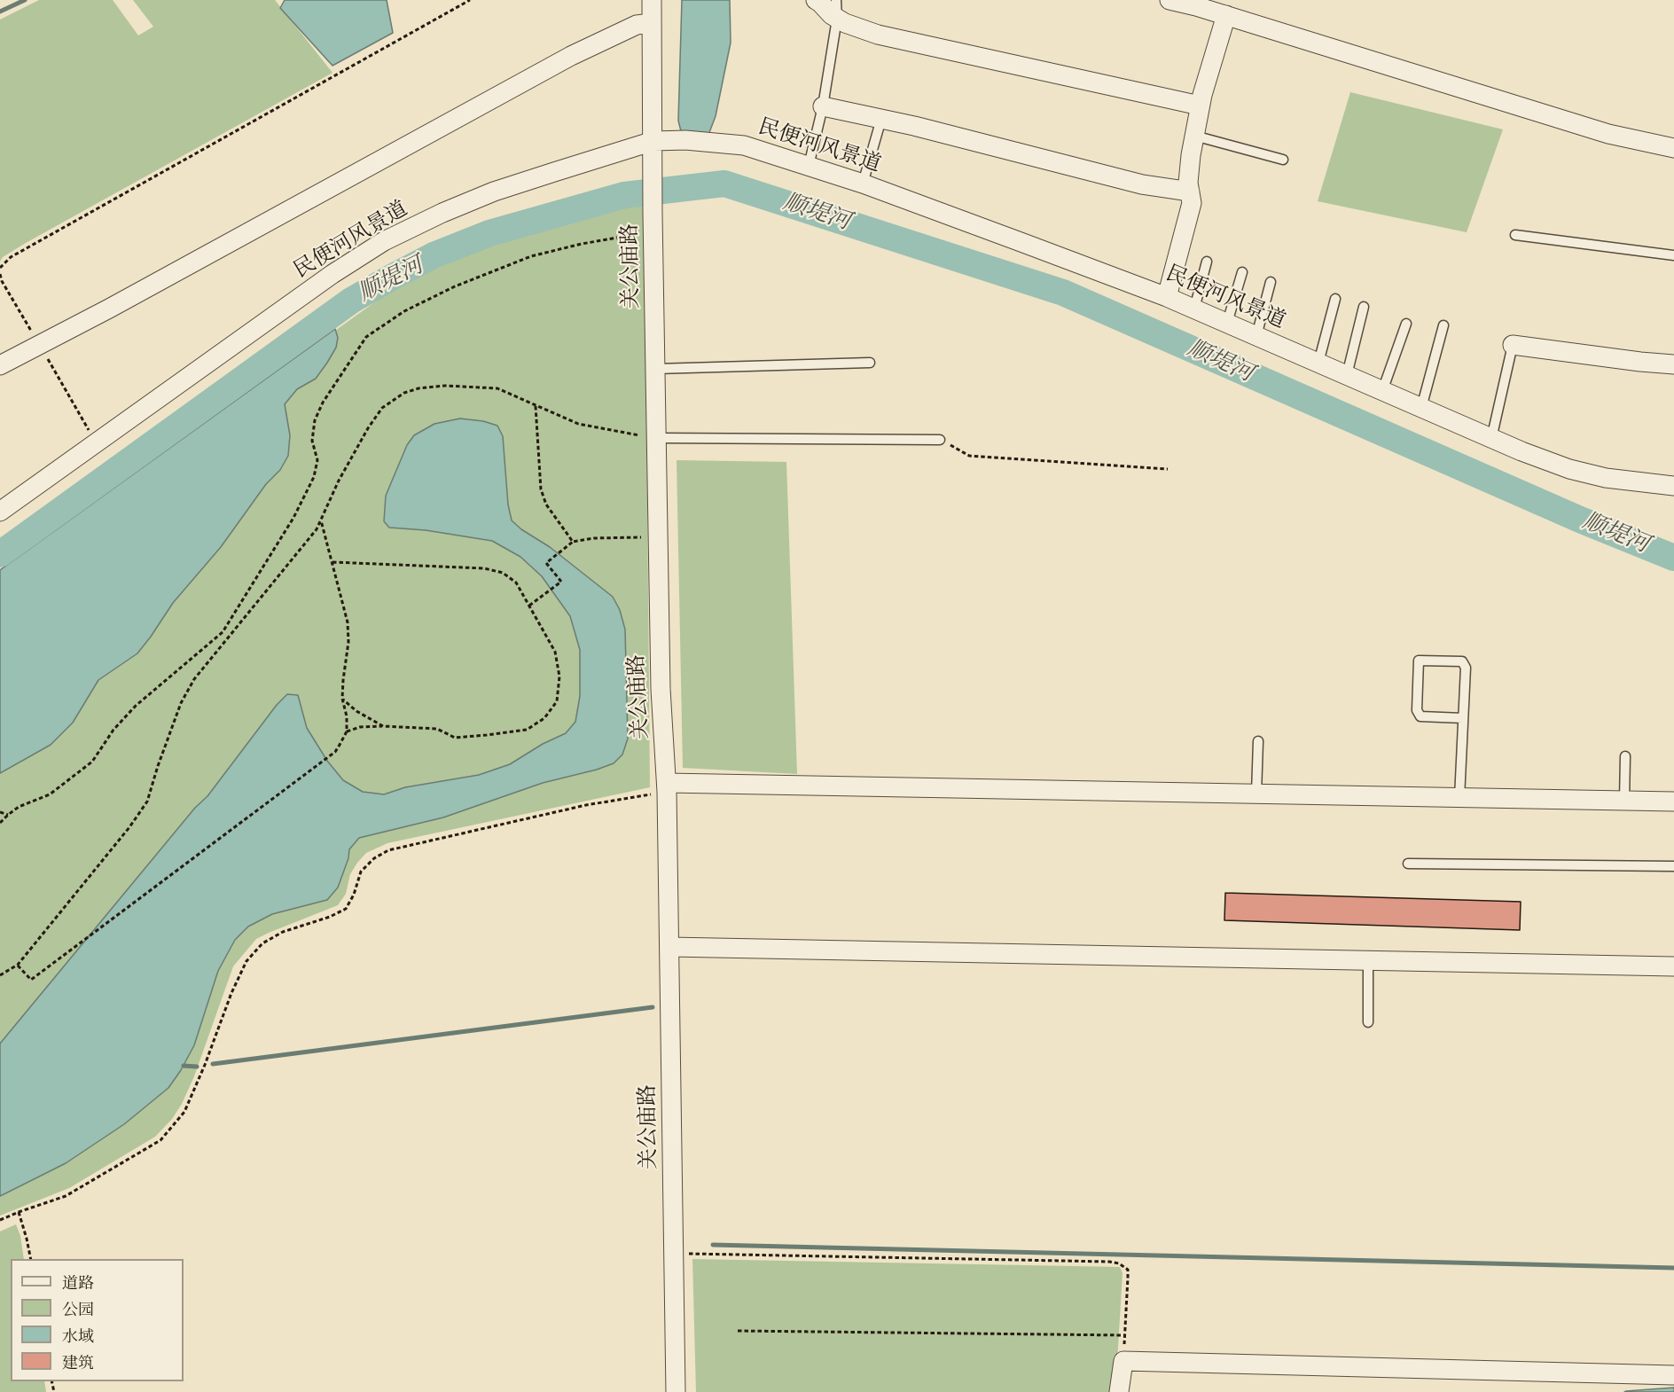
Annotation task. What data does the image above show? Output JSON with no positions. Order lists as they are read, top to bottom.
{
  "streets": {
    "street": ["民便河风景道", "关公庙路"]
  },
  "crossings": [
    ["民便河风景道", "关公庙路"]
  ],
  "water": ["顺堤河"],
  "legend": [
    "道路",
    "公园",
    "水域",
    "建筑"
  ]
}
